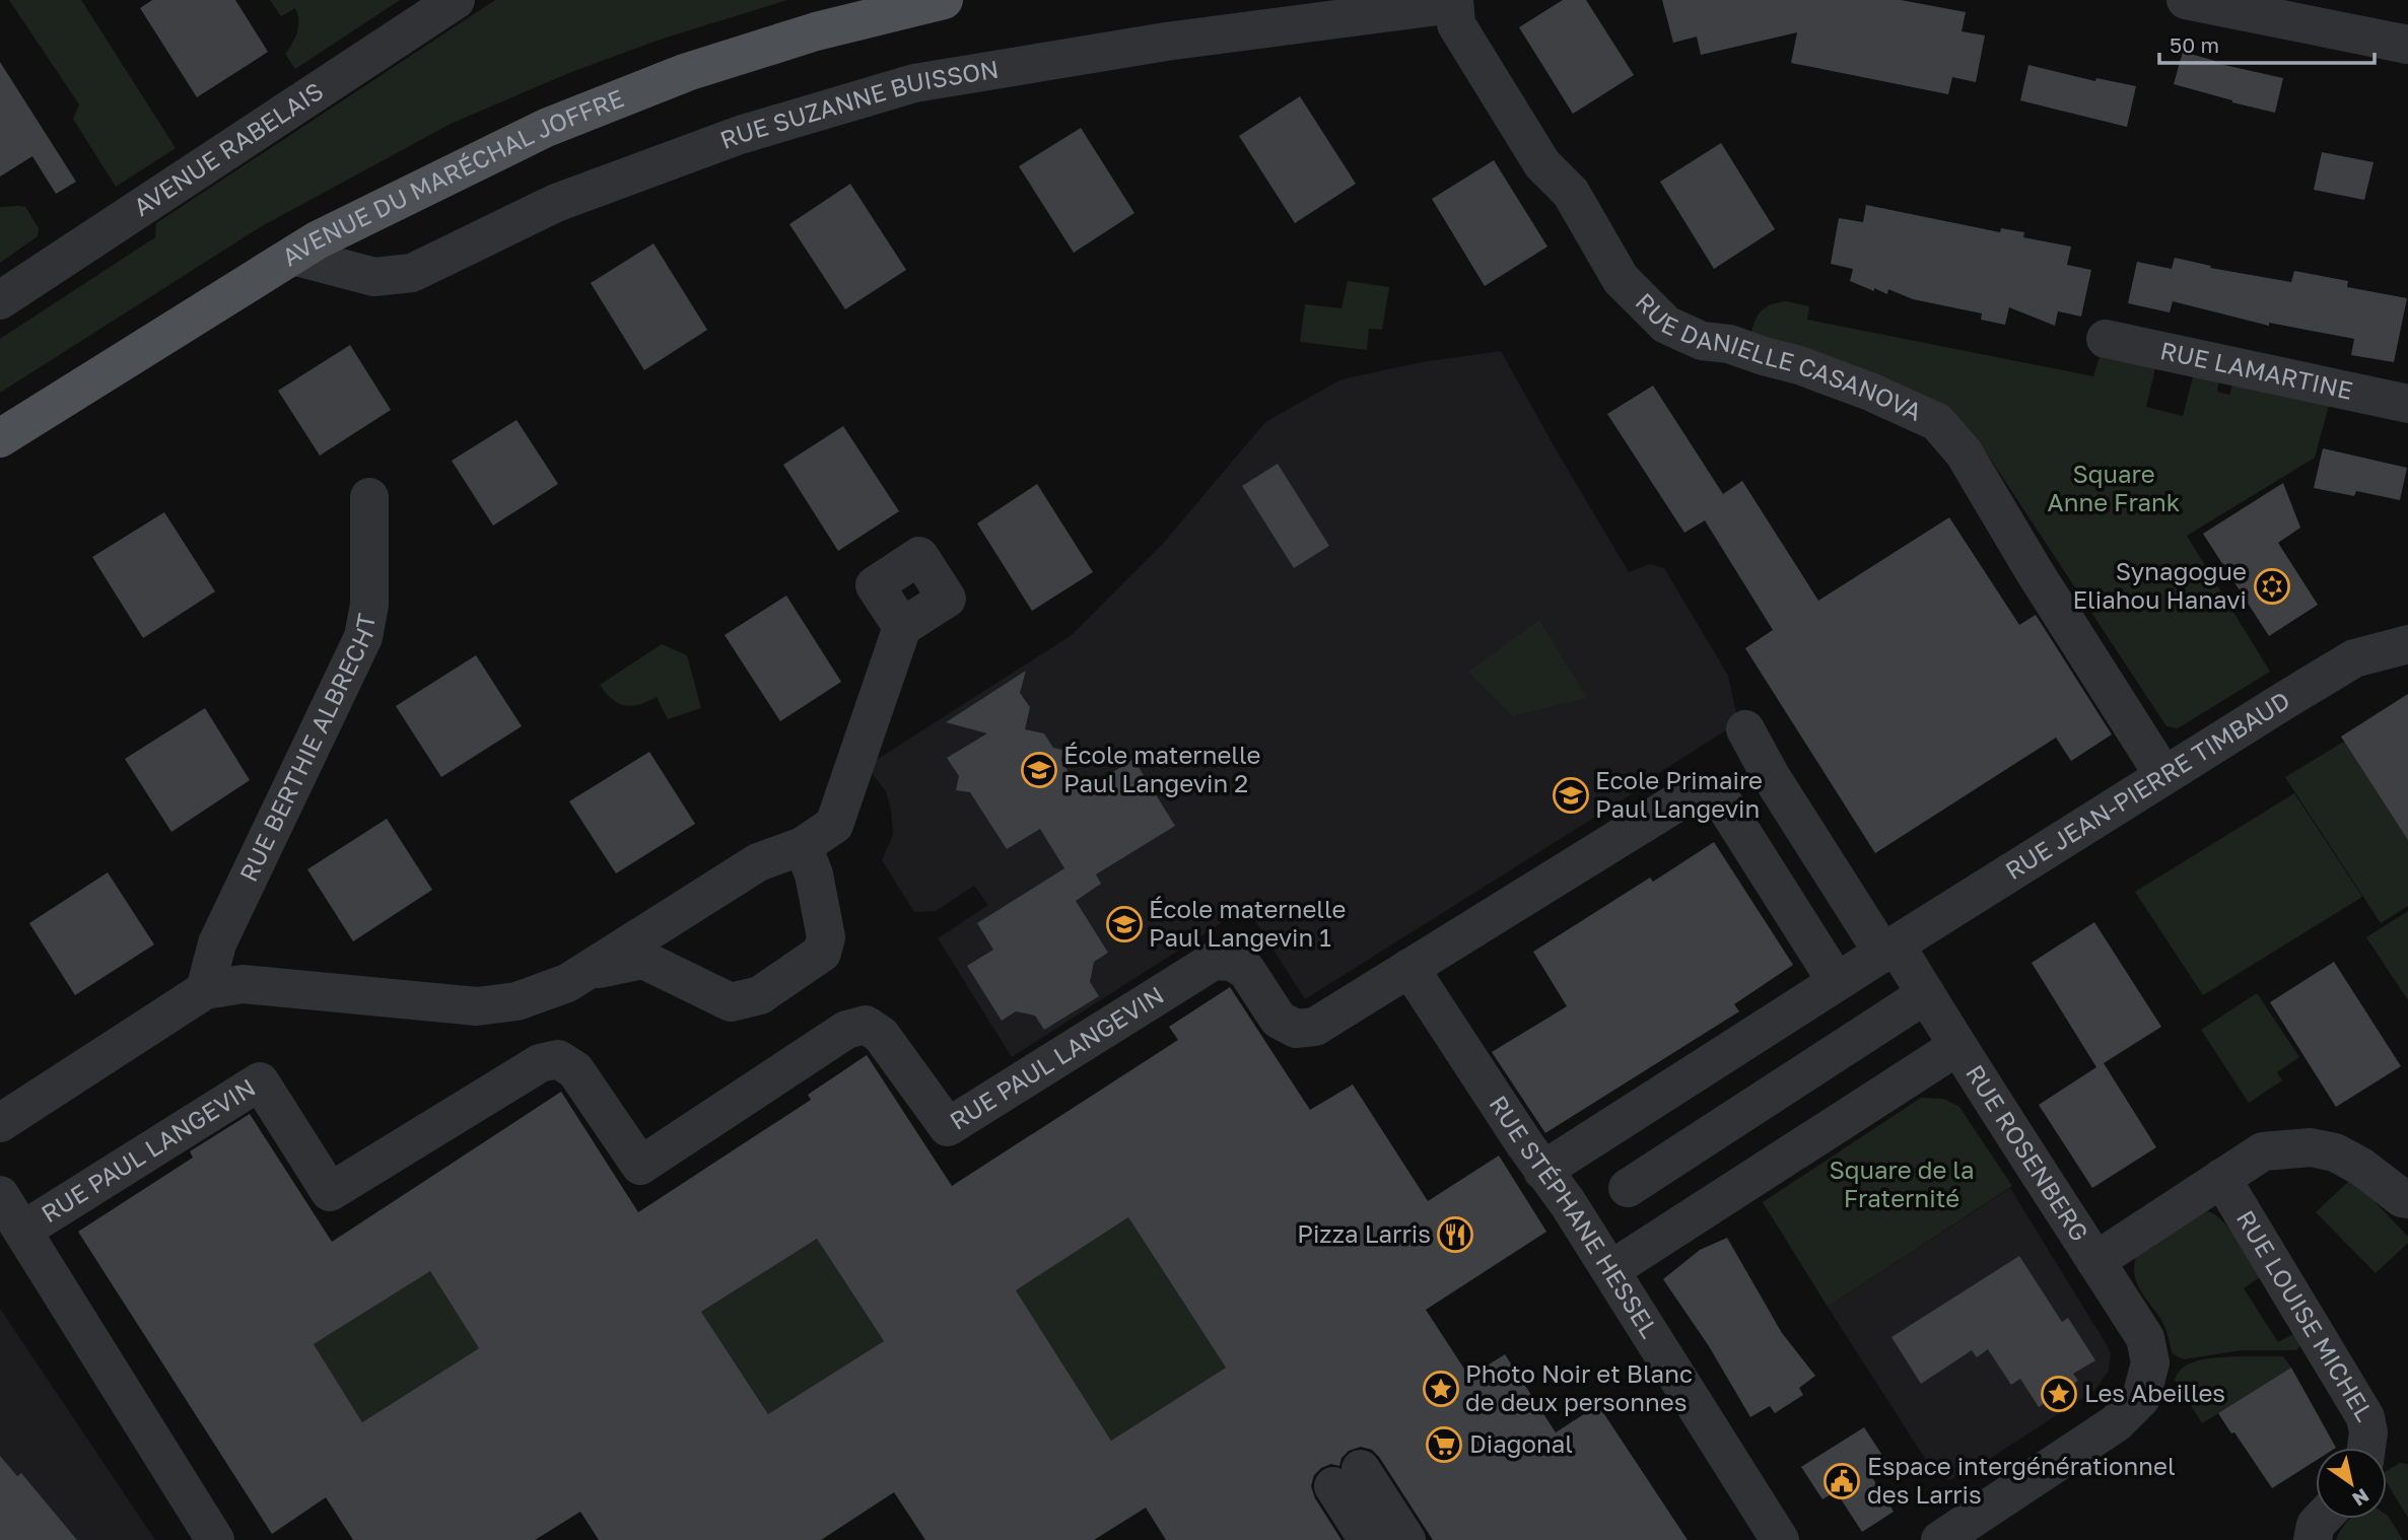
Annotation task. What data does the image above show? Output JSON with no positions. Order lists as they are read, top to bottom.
{
  "streets": {
    "main road": ["AVENUE DU MARÉCHAL JOFFRE"],
    "street": [
      "RUE SUZANNE BUISSON",
      "AVENUE RABELAIS",
      "RUE DANIELLE CASANOVA",
      "RUE LAMARTINE",
      "RUE BERTHIE ALBRECHT",
      "RUE JEAN-PIERRE TIMBAUD",
      "RUE PAUL LANGEVIN",
      "RUE ROSENBERG",
      "RUE STÉPHANE HESSEL",
      "RUE LOUISE MICHEL"
    ]
  },
  "crossings": [
    ["RUE SUZANNE BUISSON", "AVENUE DU MARÉCHAL JOFFRE"],
    ["RUE SUZANNE BUISSON", "RUE DANIELLE CASANOVA"],
    ["RUE DANIELLE CASANOVA", "RUE JEAN-PIERRE TIMBAUD"],
    ["RUE JEAN-PIERRE TIMBAUD", "RUE PAUL LANGEVIN"],
    ["RUE JEAN-PIERRE TIMBAUD", "RUE ROSENBERG"],
    ["RUE JEAN-PIERRE TIMBAUD", "RUE STÉPHANE HESSEL"],
    ["RUE PAUL LANGEVIN", "RUE STÉPHANE HESSEL"]
  ],
  "parks": ["Square Anne Frank", "Square de la Fraternité"],
  "places": {
    "synagogue": ["Synagogue Eliahou Hanavi"],
    "school or university": ["École maternelle Paul Langevin 2", "Ecole Primaire Paul Langevin", "École maternelle Paul Langevin 1"],
    "restaurant": ["Pizza Larris"],
    "place": ["Photo Noir et Blanc de deux personnes", "Les Abeilles"],
    "supermarket": ["Diagonal"],
    "public building": ["Espace intergénérationnel des Larris"]
  },
  "scale_bar": "50 m",
  "north": "bottom right"
}
